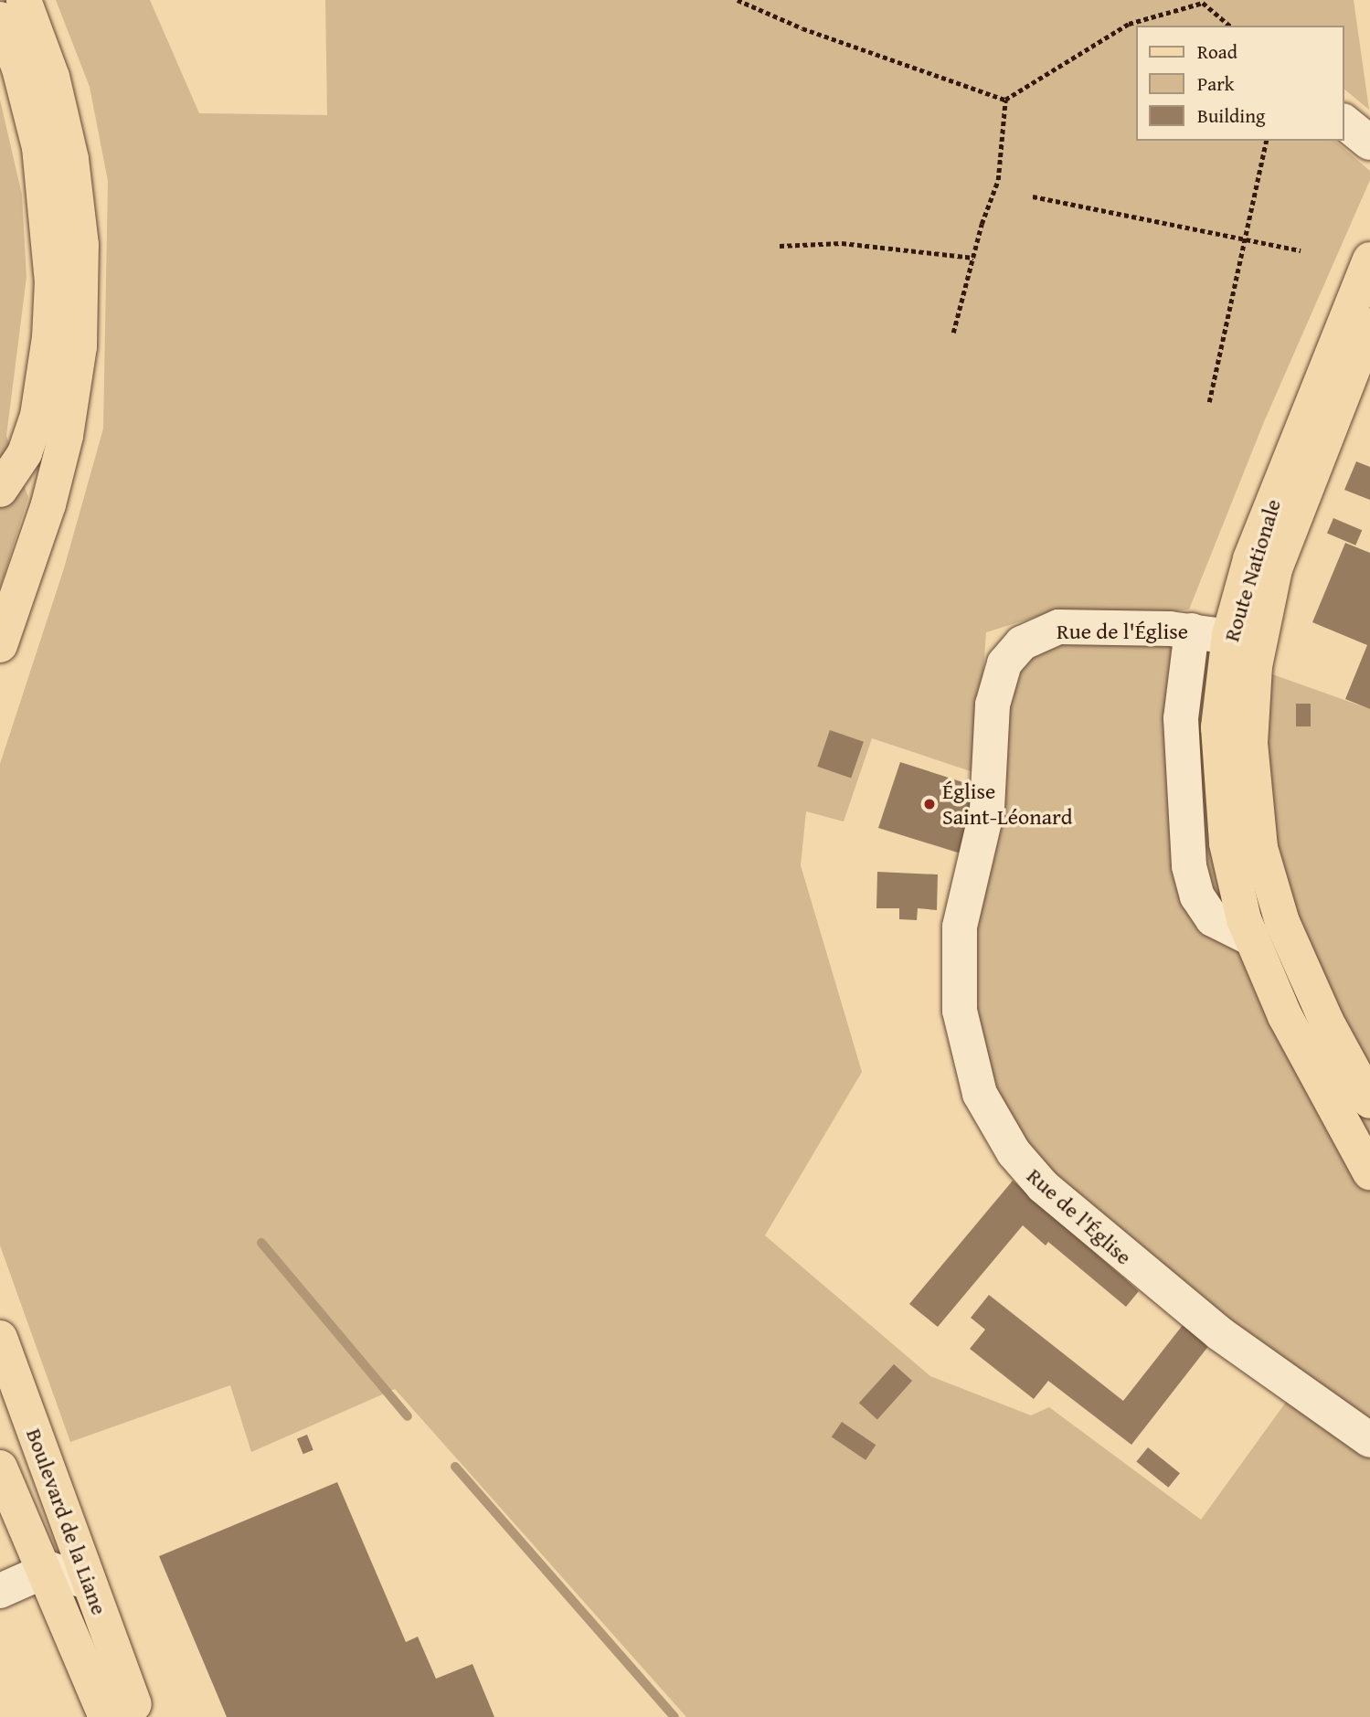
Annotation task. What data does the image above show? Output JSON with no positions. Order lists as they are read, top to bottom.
{
  "streets": {
    "main road": ["Route Nationale", "Boulevard de la Liane"],
    "street": ["Rue de l'Église"]
  },
  "crossings": [
    ["Route Nationale", "Rue de l'Église"]
  ],
  "places": ["Église Saint-Léonard"],
  "legend": ["Road", "Park", "Building"]
}
